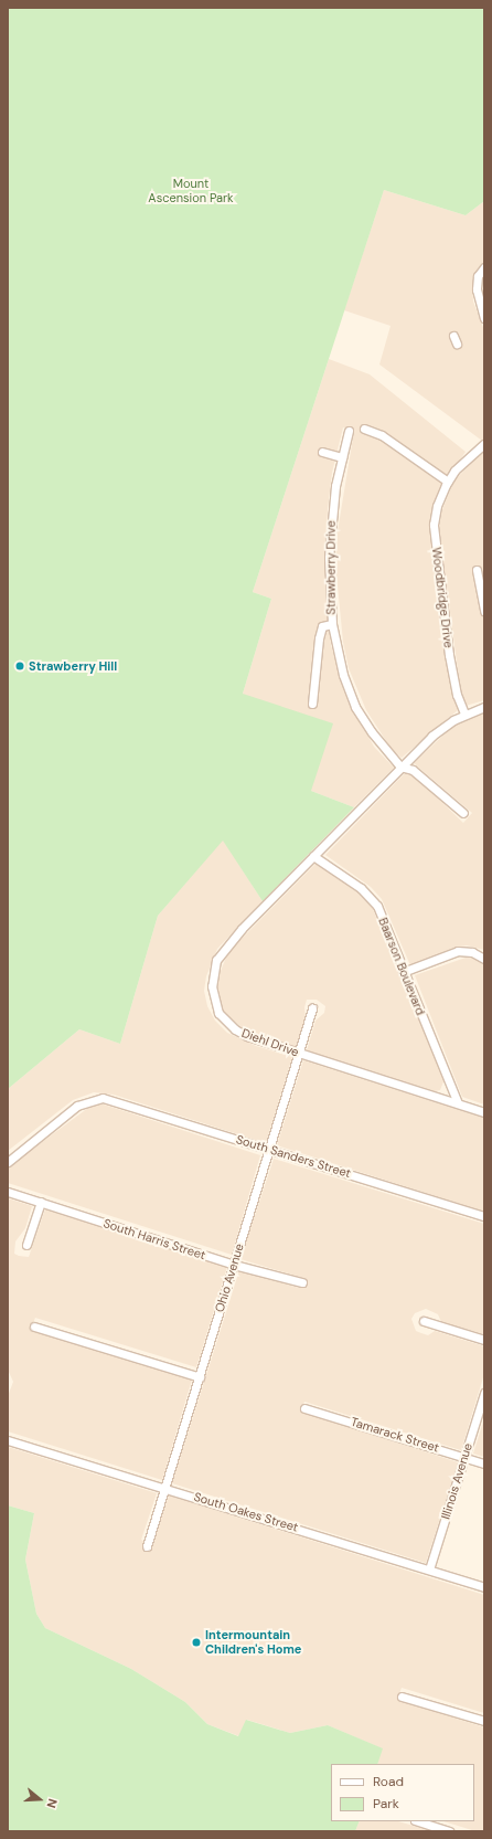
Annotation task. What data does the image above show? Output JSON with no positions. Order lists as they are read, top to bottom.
{
  "streets": {
    "street": [
      "Strawberry Drive",
      "Woodbridge Drive",
      "Baarson Boulevard",
      "Diehl Drive",
      "South Sanders Street",
      "South Harris Street",
      "Ohio Avenue",
      "Tamarack Street",
      "Illinois Avenue",
      "South Oakes Street"
    ]
  },
  "crossings": [
    ["Strawberry Drive", "Diehl Drive"],
    ["Woodbridge Drive", "Diehl Drive"],
    ["Baarson Boulevard", "Diehl Drive"],
    ["Diehl Drive", "Ohio Avenue"],
    ["South Sanders Street", "Ohio Avenue"],
    ["South Harris Street", "Ohio Avenue"],
    ["Ohio Avenue", "South Oakes Street"],
    ["Tamarack Street", "Illinois Avenue"],
    ["Illinois Avenue", "South Oakes Street"]
  ],
  "parks": ["Mount Ascension Park"],
  "places": ["Strawberry Hill", "Intermountain Children's Home"],
  "legend": ["Road", "Park"],
  "north": "right"
}
